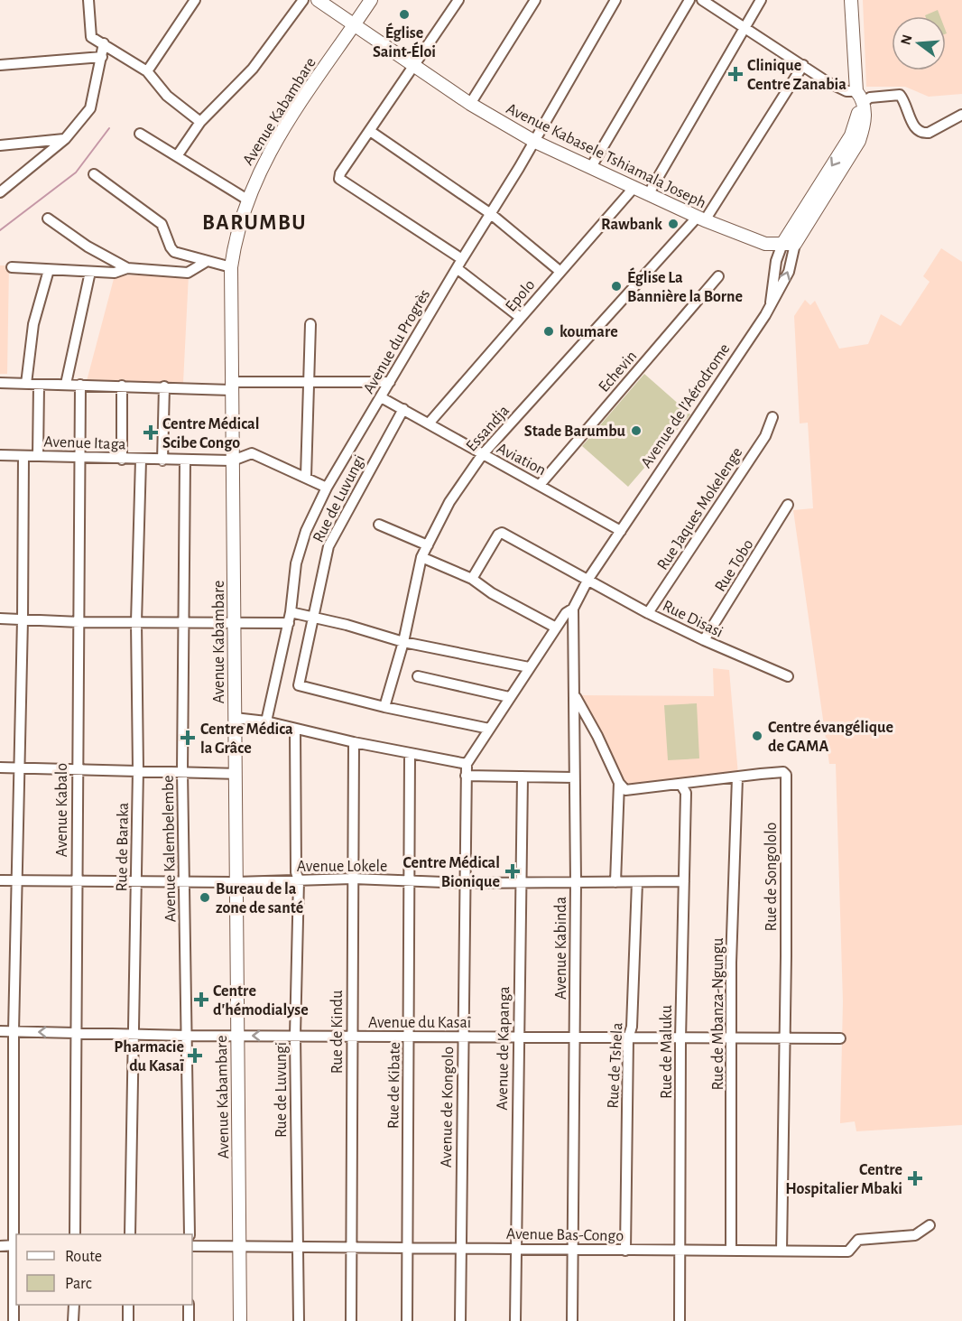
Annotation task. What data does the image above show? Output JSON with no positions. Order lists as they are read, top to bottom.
{
  "streets": {
    "main road": ["Avenue Kabambare", "Avenue Kabasele Tshiamala Joseph"],
    "street": [
      "Epolo",
      "Avenue du Progrès",
      "Echevin",
      "Avenue de l’Aérodrome",
      "Essandja",
      "Avenue Itaga",
      "Aviation",
      "Rue de Luvungi",
      "Rue Jaques Mokelenge",
      "Rue Tobo",
      "Rue Disasi",
      "Avenue Kabalo",
      "Rue de Baraka",
      "Avenue Kalembelembe",
      "Avenue Lokele",
      "Rue de Songololo",
      "Avenue Kabinda",
      "Rue de Mbanza-Ngungu",
      "Avenue du Kasaï",
      "Rue de Kindu",
      "Avenue de Kapanga",
      "Rue de Maluku",
      "Rue de Tshela",
      "Rue de Kibate",
      "Avenue de Kongolo",
      "Avenue Bas-Congo"
    ]
  },
  "crossings": [
    ["Avenue Kabambare", "Avenue Kabasele Tshiamala Joseph"],
    ["Avenue Kabambare", "Avenue Itaga"],
    ["Avenue Kabambare", "Avenue Lokele"],
    ["Avenue Kabambare", "Avenue du Kasaï"],
    ["Avenue Kabambare", "Avenue Bas-Congo"],
    ["Avenue Kabasele Tshiamala Joseph", "Epolo"],
    ["Avenue Kabasele Tshiamala Joseph", "Avenue du Progrès"],
    ["Avenue Kabasele Tshiamala Joseph", "Avenue de l’Aérodrome"],
    ["Avenue Kabasele Tshiamala Joseph", "Essandja"],
    ["Epolo", "Aviation"],
    ["Avenue du Progrès", "Avenue Itaga"],
    ["Avenue du Progrès", "Aviation"],
    ["Echevin", "Aviation"],
    ["Avenue de l’Aérodrome", "Aviation"],
    ["Avenue de l’Aérodrome", "Rue Disasi"],
    ["Avenue de l’Aérodrome", "Avenue Kabinda"],
    ["Essandja", "Aviation"],
    ["Essandja", "Rue de Luvungi"],
    ["Avenue Itaga", "Avenue Kabalo"],
    ["Avenue Itaga", "Rue de Baraka"],
    ["Avenue Itaga", "Avenue Kalembelembe"],
    ["Aviation", "Rue de Luvungi"],
    ["Rue de Luvungi", "Avenue Lokele"],
    ["Rue de Luvungi", "Avenue du Kasaï"],
    ["Rue de Luvungi", "Avenue Bas-Congo"],
    ["Rue Jaques Mokelenge", "Rue Disasi"],
    ["Rue Tobo", "Rue Disasi"],
    ["Rue Disasi", "Avenue Kabinda"],
    ["Avenue Kabalo", "Avenue Lokele"],
    ["Avenue Kabalo", "Avenue du Kasaï"],
    ["Rue de Baraka", "Avenue Lokele"],
    ["Rue de Baraka", "Avenue du Kasaï"],
    ["Avenue Kalembelembe", "Avenue Lokele"],
    ["Avenue Kalembelembe", "Avenue du Kasaï"],
    ["Avenue Lokele", "Avenue Kabinda"],
    ["Avenue Lokele", "Rue de Kindu"],
    ["Avenue Lokele", "Avenue de Kapanga"],
    ["Avenue Lokele", "Rue de Maluku"],
    ["Avenue Lokele", "Rue de Tshela"],
    ["Avenue Lokele", "Rue de Kibate"],
    ["Avenue Lokele", "Avenue de Kongolo"],
    ["Rue de Songololo", "Rue de Mbanza-Ngungu"],
    ["Rue de Songololo", "Avenue du Kasaï"],
    ["Rue de Songololo", "Rue de Maluku"],
    ["Rue de Songololo", "Avenue Bas-Congo"],
    ["Avenue Kabinda", "Avenue du Kasaï"],
    ["Avenue Kabinda", "Avenue Bas-Congo"],
    ["Rue de Mbanza-Ngungu", "Avenue du Kasaï"],
    ["Rue de Mbanza-Ngungu", "Avenue Bas-Congo"],
    ["Avenue du Kasaï", "Rue de Kindu"],
    ["Avenue du Kasaï", "Avenue de Kapanga"],
    ["Avenue du Kasaï", "Rue de Maluku"],
    ["Avenue du Kasaï", "Rue de Tshela"],
    ["Avenue du Kasaï", "Rue de Kibate"],
    ["Avenue du Kasaï", "Avenue de Kongolo"],
    ["Rue de Kindu", "Avenue Bas-Congo"],
    ["Avenue de Kapanga", "Avenue Bas-Congo"],
    ["Rue de Maluku", "Avenue Bas-Congo"],
    ["Rue de Tshela", "Avenue Bas-Congo"],
    ["Rue de Kibate", "Avenue Bas-Congo"],
    ["Avenue de Kongolo", "Avenue Bas-Congo"]
  ],
  "districts": ["BARUMBU"],
  "places": {
    "other": [
      "Église Saint-Éloi",
      "Rawbank",
      "Église La Bannière la Borne",
      "koumare",
      "Stade Barumbu",
      "Centre évangélique de GAMA",
      "Bureau de la zone de santé"
    ],
    "health": [
      "Clinique Centre Zanabia",
      "Centre Médical Scibe Congo",
      "Centre Médica la Grâce",
      "Centre Médical Bionique",
      "Centre d'hémodialyse",
      "Pharmacie du Kasaï",
      "Centre Hospitalier Mbaki"
    ]
  },
  "legend": ["Route", "Parc"],
  "north": "left"
}
